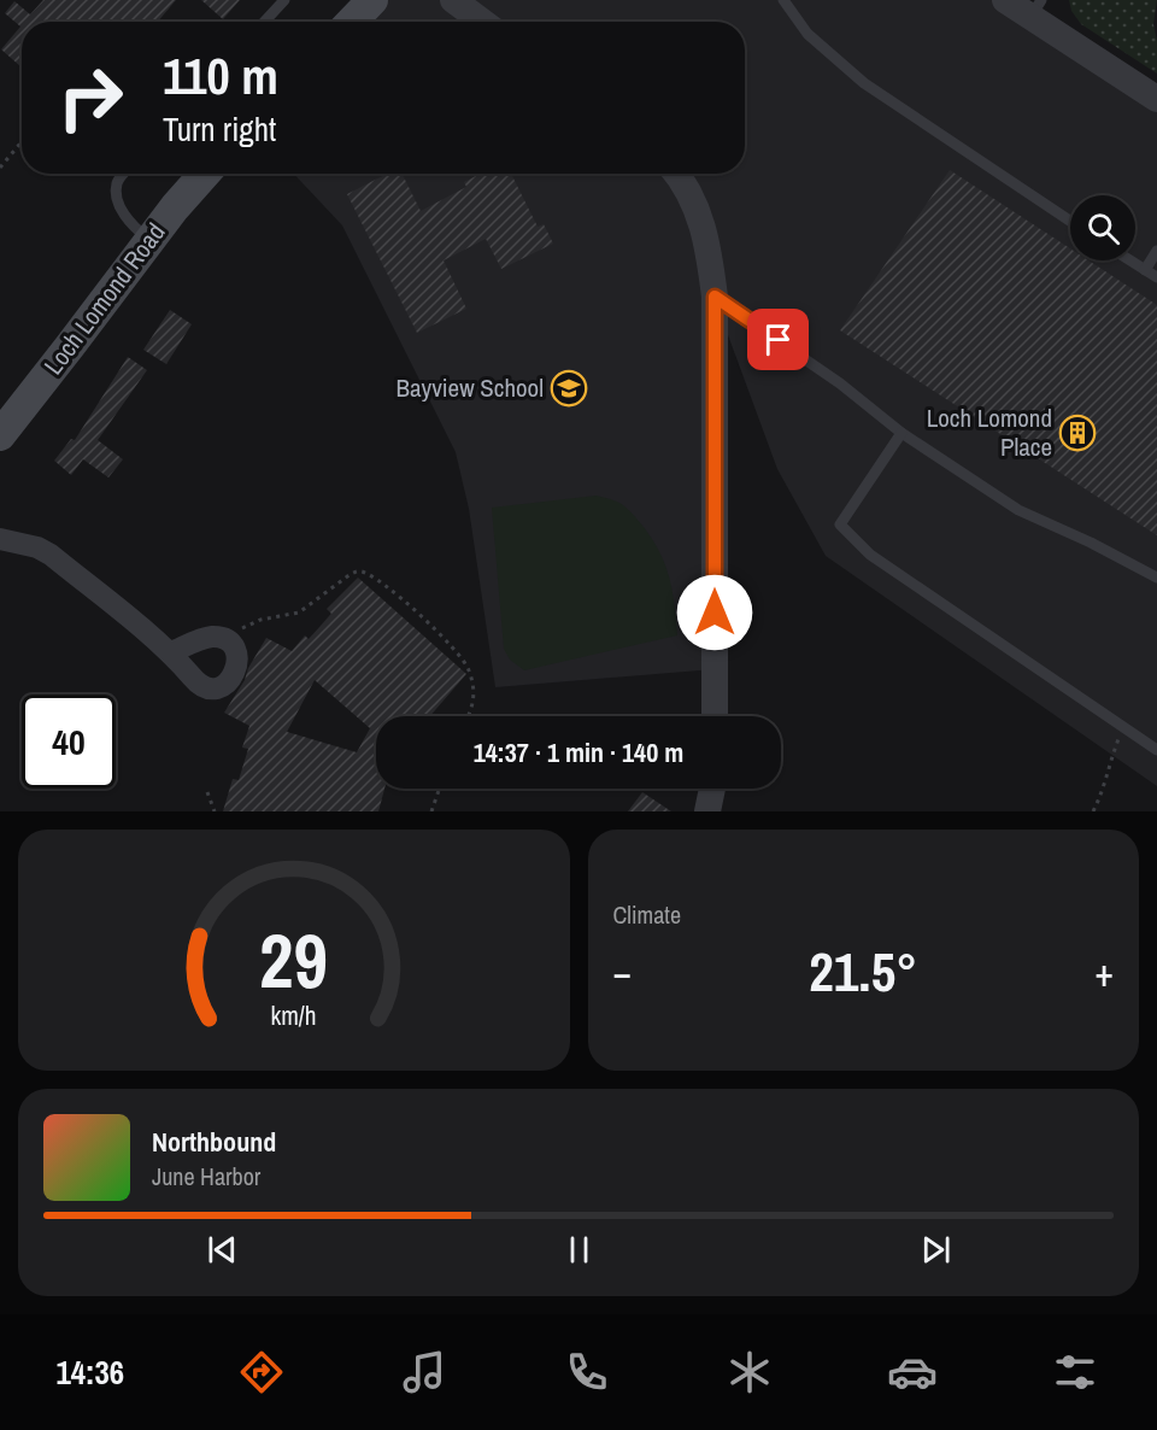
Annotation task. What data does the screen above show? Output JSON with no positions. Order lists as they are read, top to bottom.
{
  "streets": {
    "main road": ["Loch Lomond Road"]
  },
  "places": {
    "school or university": ["Bayview School"],
    "building": ["Loch Lomond Place"]
  },
  "page": {
    "turn": ["110 m", "Turn right"],
    "limit": "40",
    "trip": "14:37 · 1 min · 140 m",
    "tile": "Climate",
    "heat": ["−", "21.5°", "+"],
    "song": ["Northbound", "June Harbor"],
    "tabs": "14:36",
    "gauge": ["29", "km/h"]
  }
}
